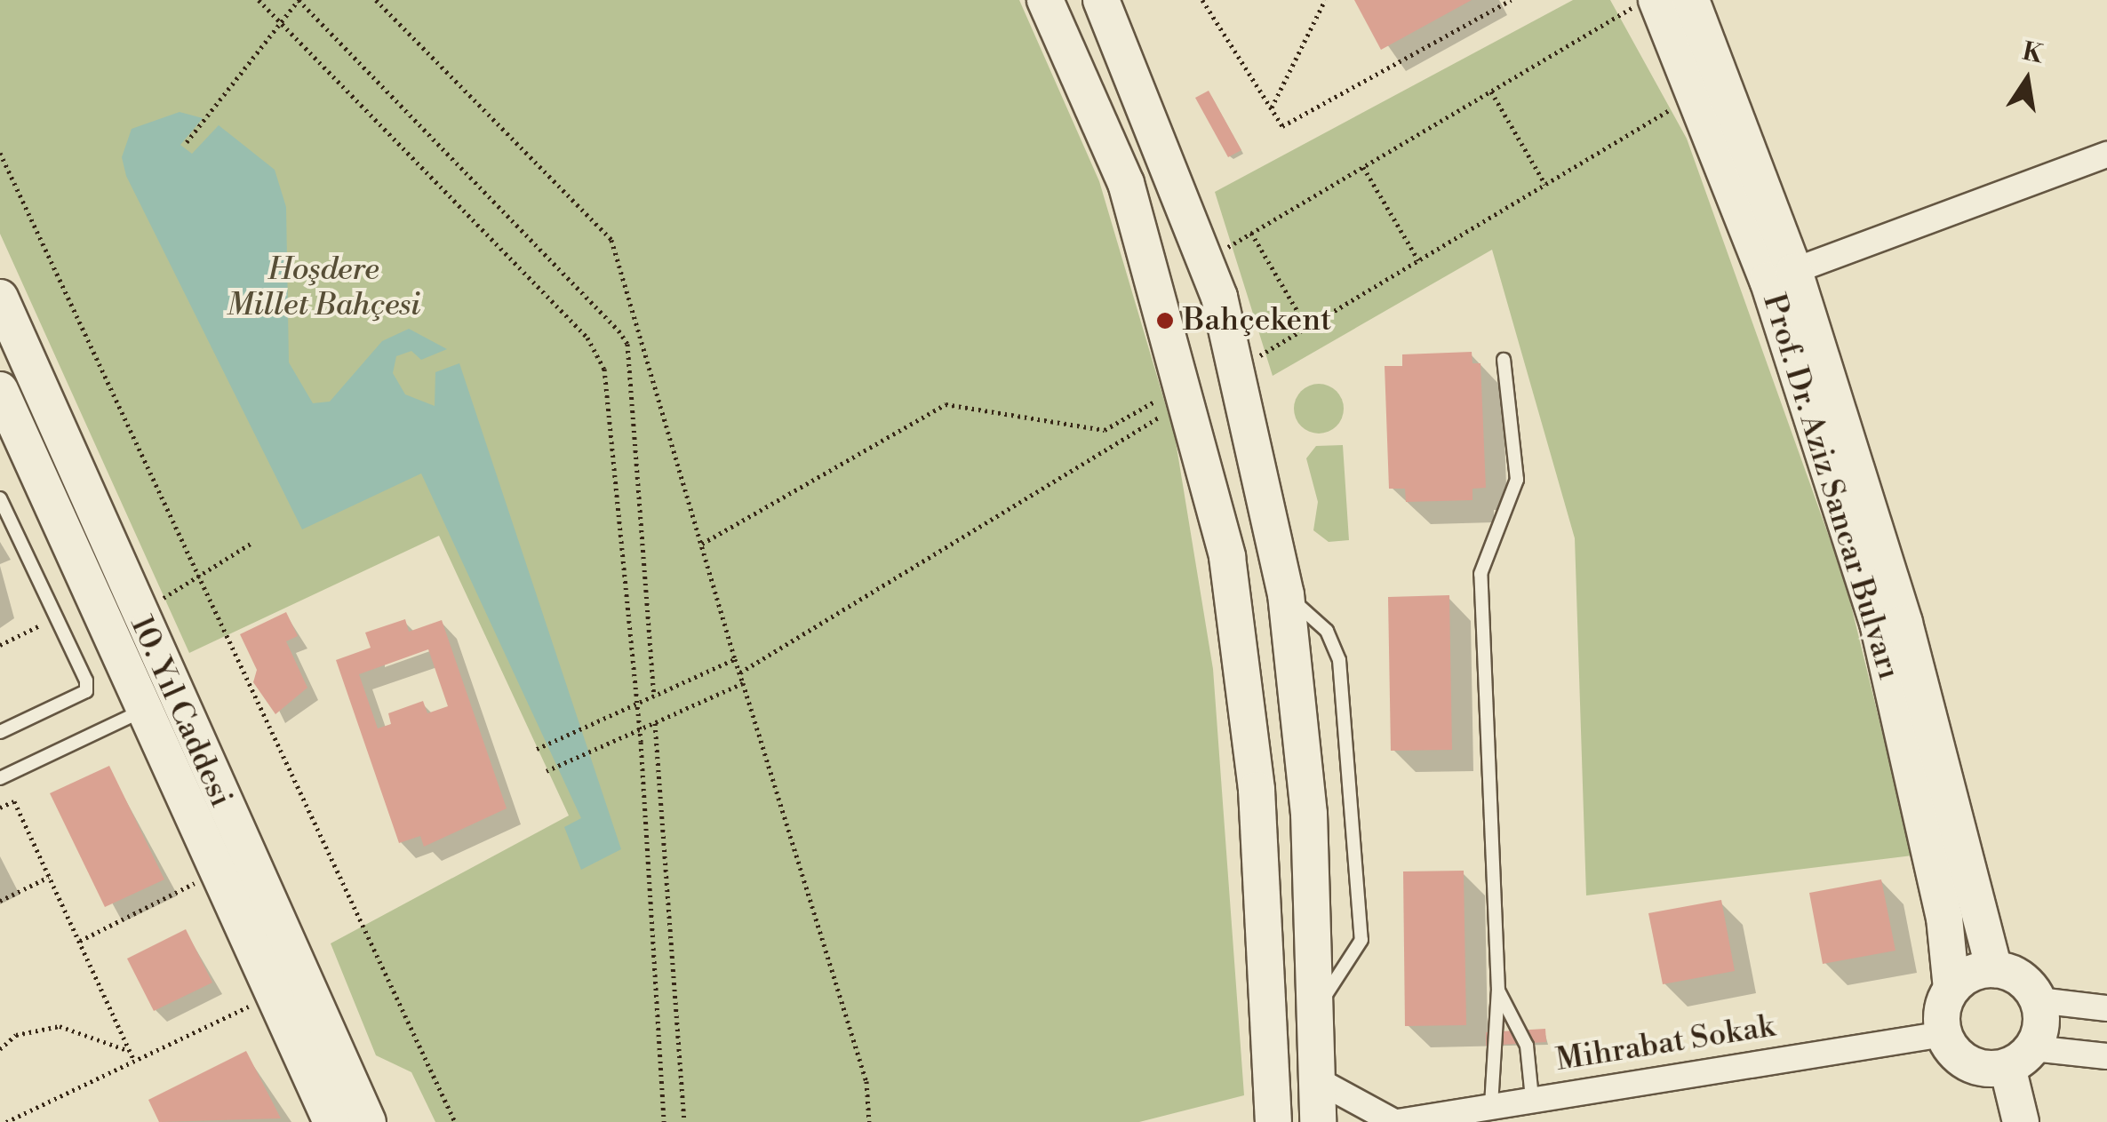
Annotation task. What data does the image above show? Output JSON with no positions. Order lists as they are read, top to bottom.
{
  "streets": {
    "street": ["Prof. Dr. Aziz Sancar Bulvarı", "10. Yıl Caddesi", "Mihrabat Sokak"]
  },
  "crossings": [
    ["Prof. Dr. Aziz Sancar Bulvarı", "Mihrabat Sokak"]
  ],
  "parks": ["Hoşdere Millet Bahçesi"],
  "places": ["Bahçekent"],
  "north": "top"
}
